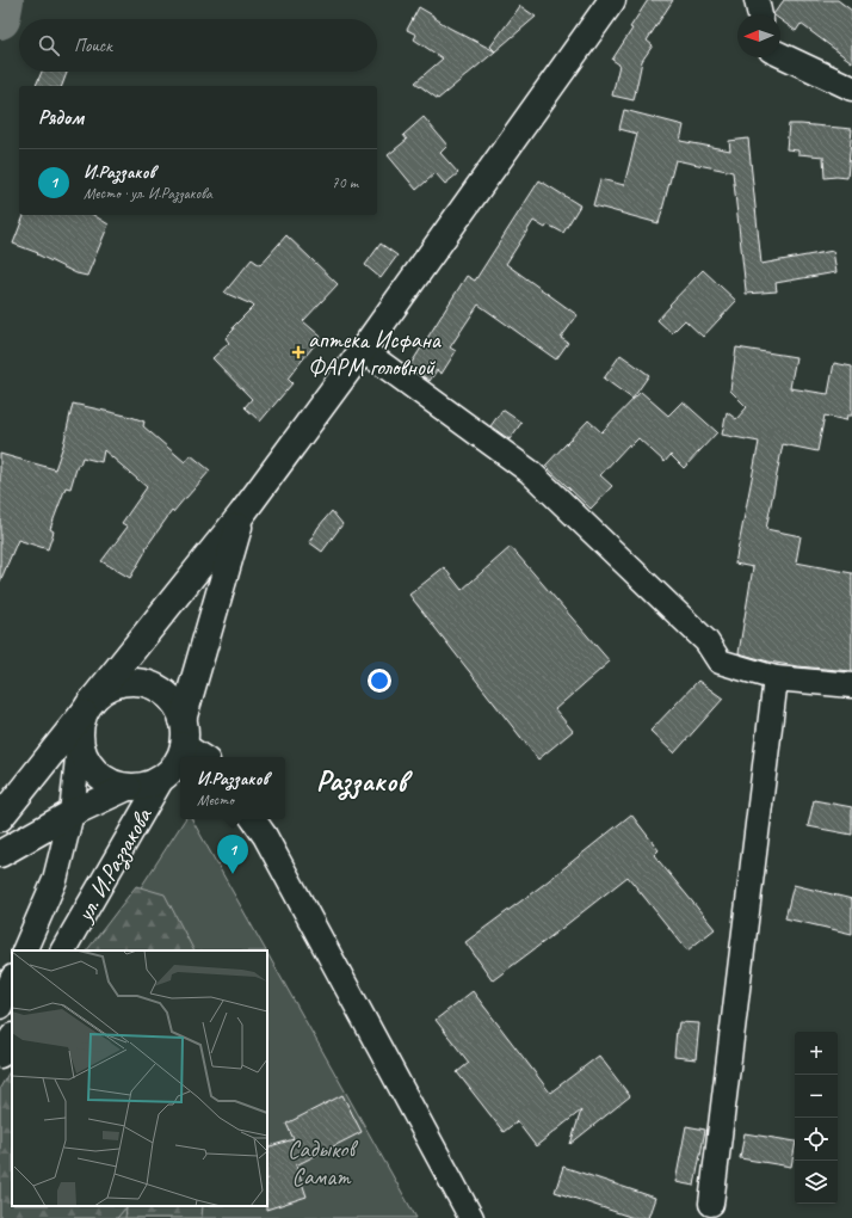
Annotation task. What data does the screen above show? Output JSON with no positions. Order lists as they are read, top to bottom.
{
  "streets": {
    "street": ["ул. И.Раззакова"]
  },
  "districts": ["Раззаков"],
  "parks": ["Садыков Самат"],
  "places": {
    "health": ["аптека Исфана ФАРМ головной"]
  },
  "north": "left",
  "page": {
    "search": "Поиск",
    "heading": "Рядом",
    "list": [
      {
        "mark": "1",
        "name": "И.Раззаков",
        "note": "Место · ул. И.Раззакова",
        "value": "70 m"
      }
    ],
    "popup": ["И.Раззаков", "Место"],
    "pins": "1",
    "map_buttons": ["+", "−"]
  }
}
